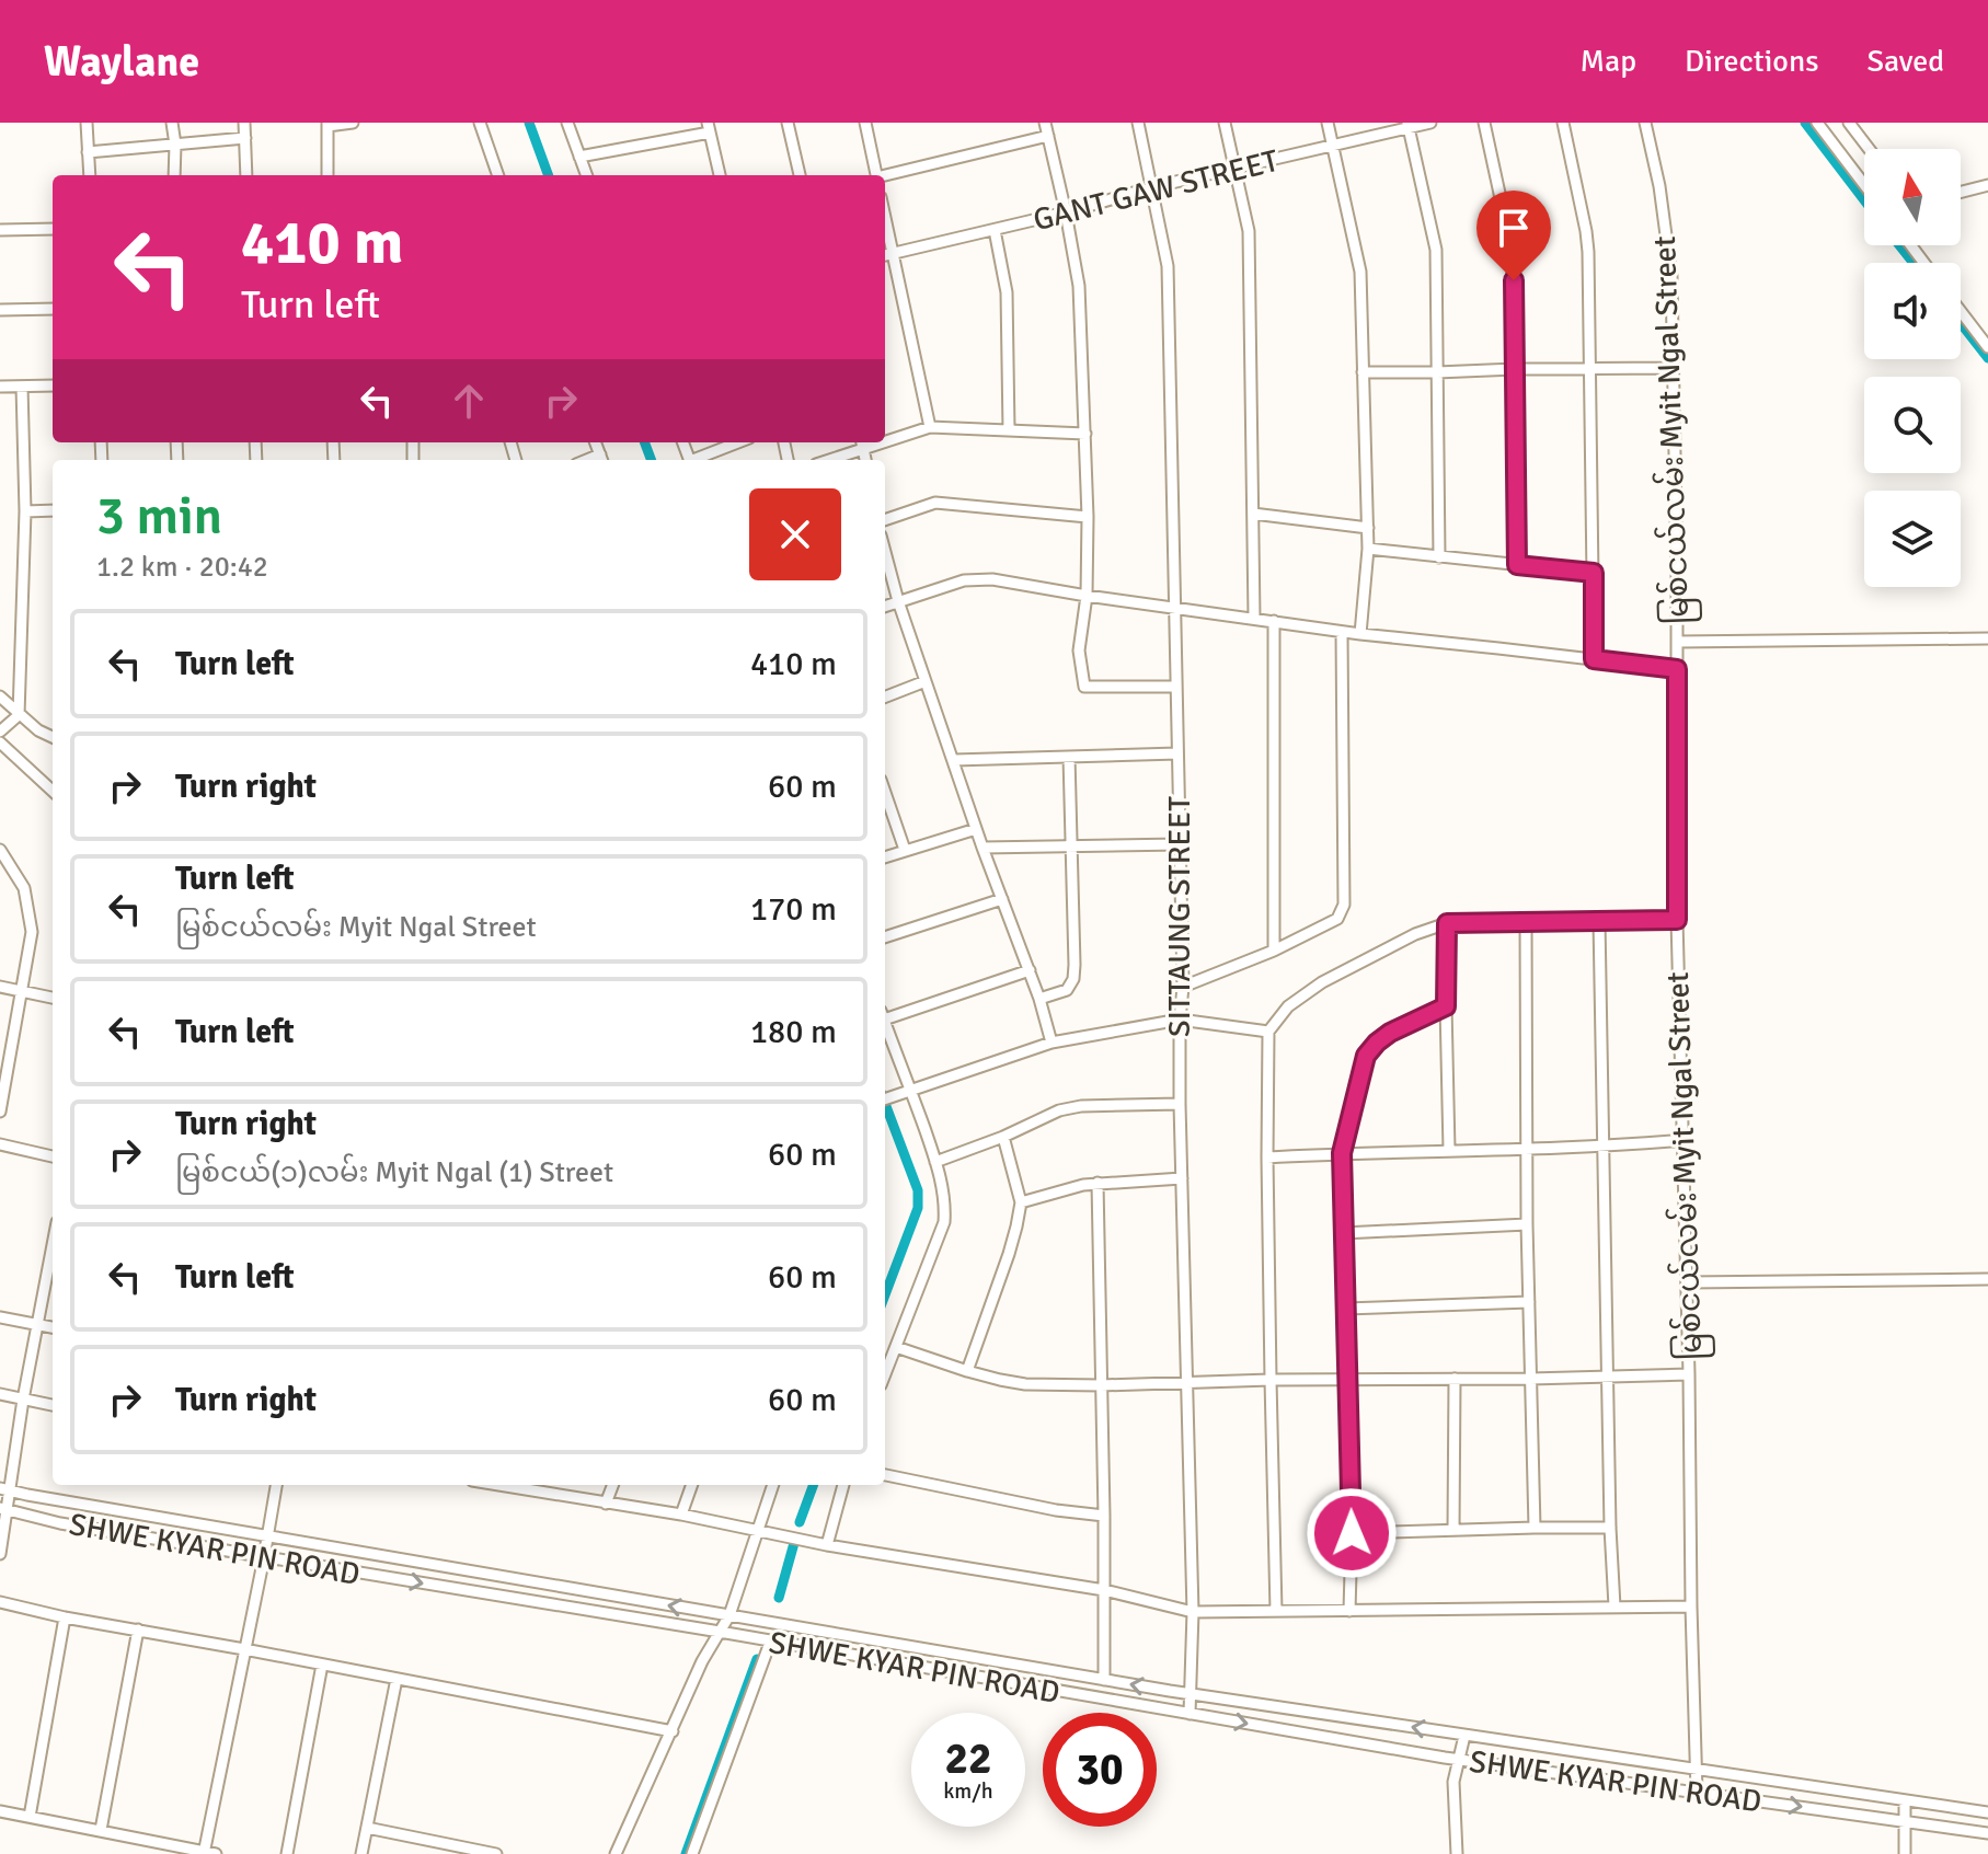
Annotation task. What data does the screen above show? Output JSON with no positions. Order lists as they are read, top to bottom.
{
  "streets": {
    "street": [
      "GANT GAW STREET",
      "မြစ်ငယ်လမ်း Myit Ngal Street",
      "SITTAUNG STREET",
      "SHWE KYAR PIN ROAD"
    ]
  },
  "crossings": [
    ["GANT GAW STREET", "SITTAUNG STREET"],
    ["မြစ်ငယ်လမ်း Myit Ngal Street", "SHWE KYAR PIN ROAD"],
    ["SITTAUNG STREET", "SHWE KYAR PIN ROAD"]
  ],
  "north": "top",
  "page": {
    "header": "Waylane",
    "nav": ["Map", "Directions", "Saved"],
    "turn": ["410 m", "Turn left"],
    "heading": ["3 min", "1.2 km · 20:42"],
    "list": [
      {
        "name": "Turn left",
        "value": "410 m"
      },
      {
        "name": "Turn right",
        "value": "60 m"
      },
      {
        "name": "Turn left",
        "note": "မြစ်ငယ်လမ်း Myit Ngal Street",
        "value": "170 m"
      },
      {
        "name": "Turn left",
        "value": "180 m"
      },
      {
        "name": "Turn right",
        "note": "မြစ်ငယ်(၁)လမ်း Myit Ngal (1) Street",
        "value": "60 m"
      },
      {
        "name": "Turn left",
        "value": "60 m"
      },
      {
        "name": "Turn right",
        "value": "60 m"
      }
    ],
    "speed": "22 km/h",
    "limit": "30"
  }
}
